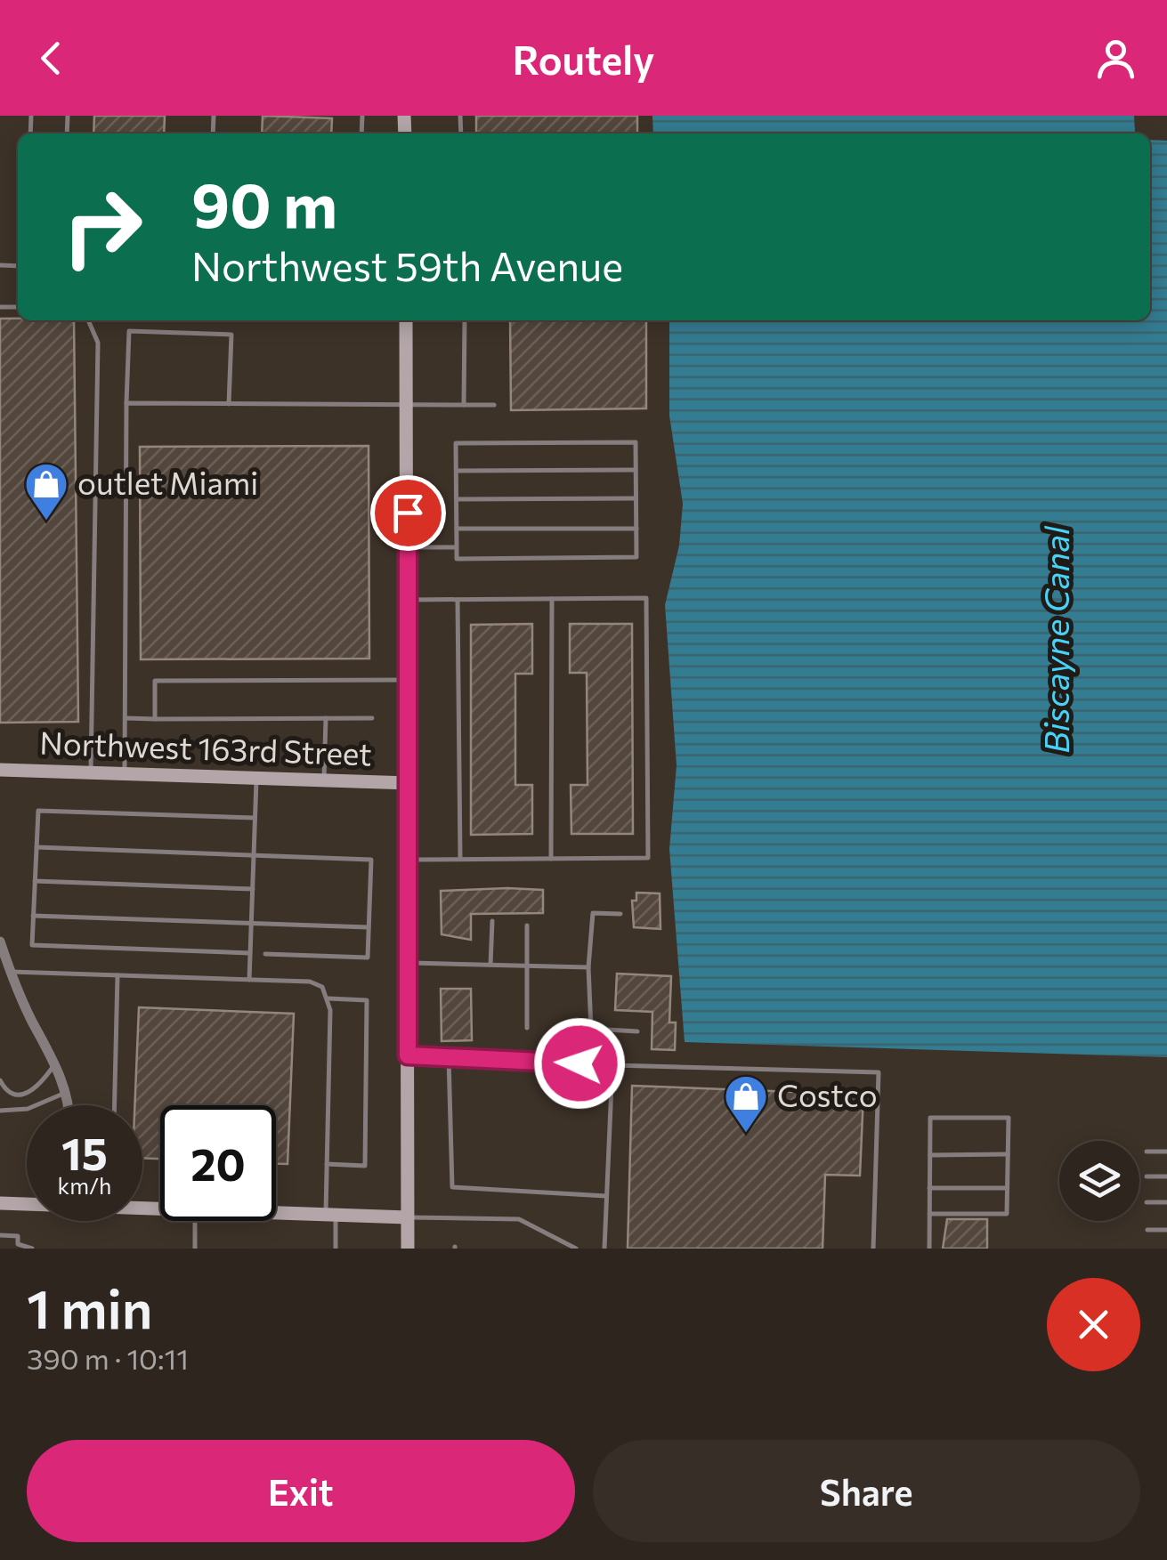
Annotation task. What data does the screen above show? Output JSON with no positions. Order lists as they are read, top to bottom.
{
  "streets": {
    "street": ["Northwest 163rd Street"]
  },
  "water": ["Biscayne Canal"],
  "places": {
    "shop": ["outlet Miami", "Costco"]
  },
  "page": {
    "header": "Routely",
    "turn": ["90 m", "Northwest 59th Avenue"],
    "speed": "15 km/h",
    "limit": "20",
    "heading": ["1 min", "390 m · 10:11"],
    "buttons": ["Exit", "Share"]
  }
}
